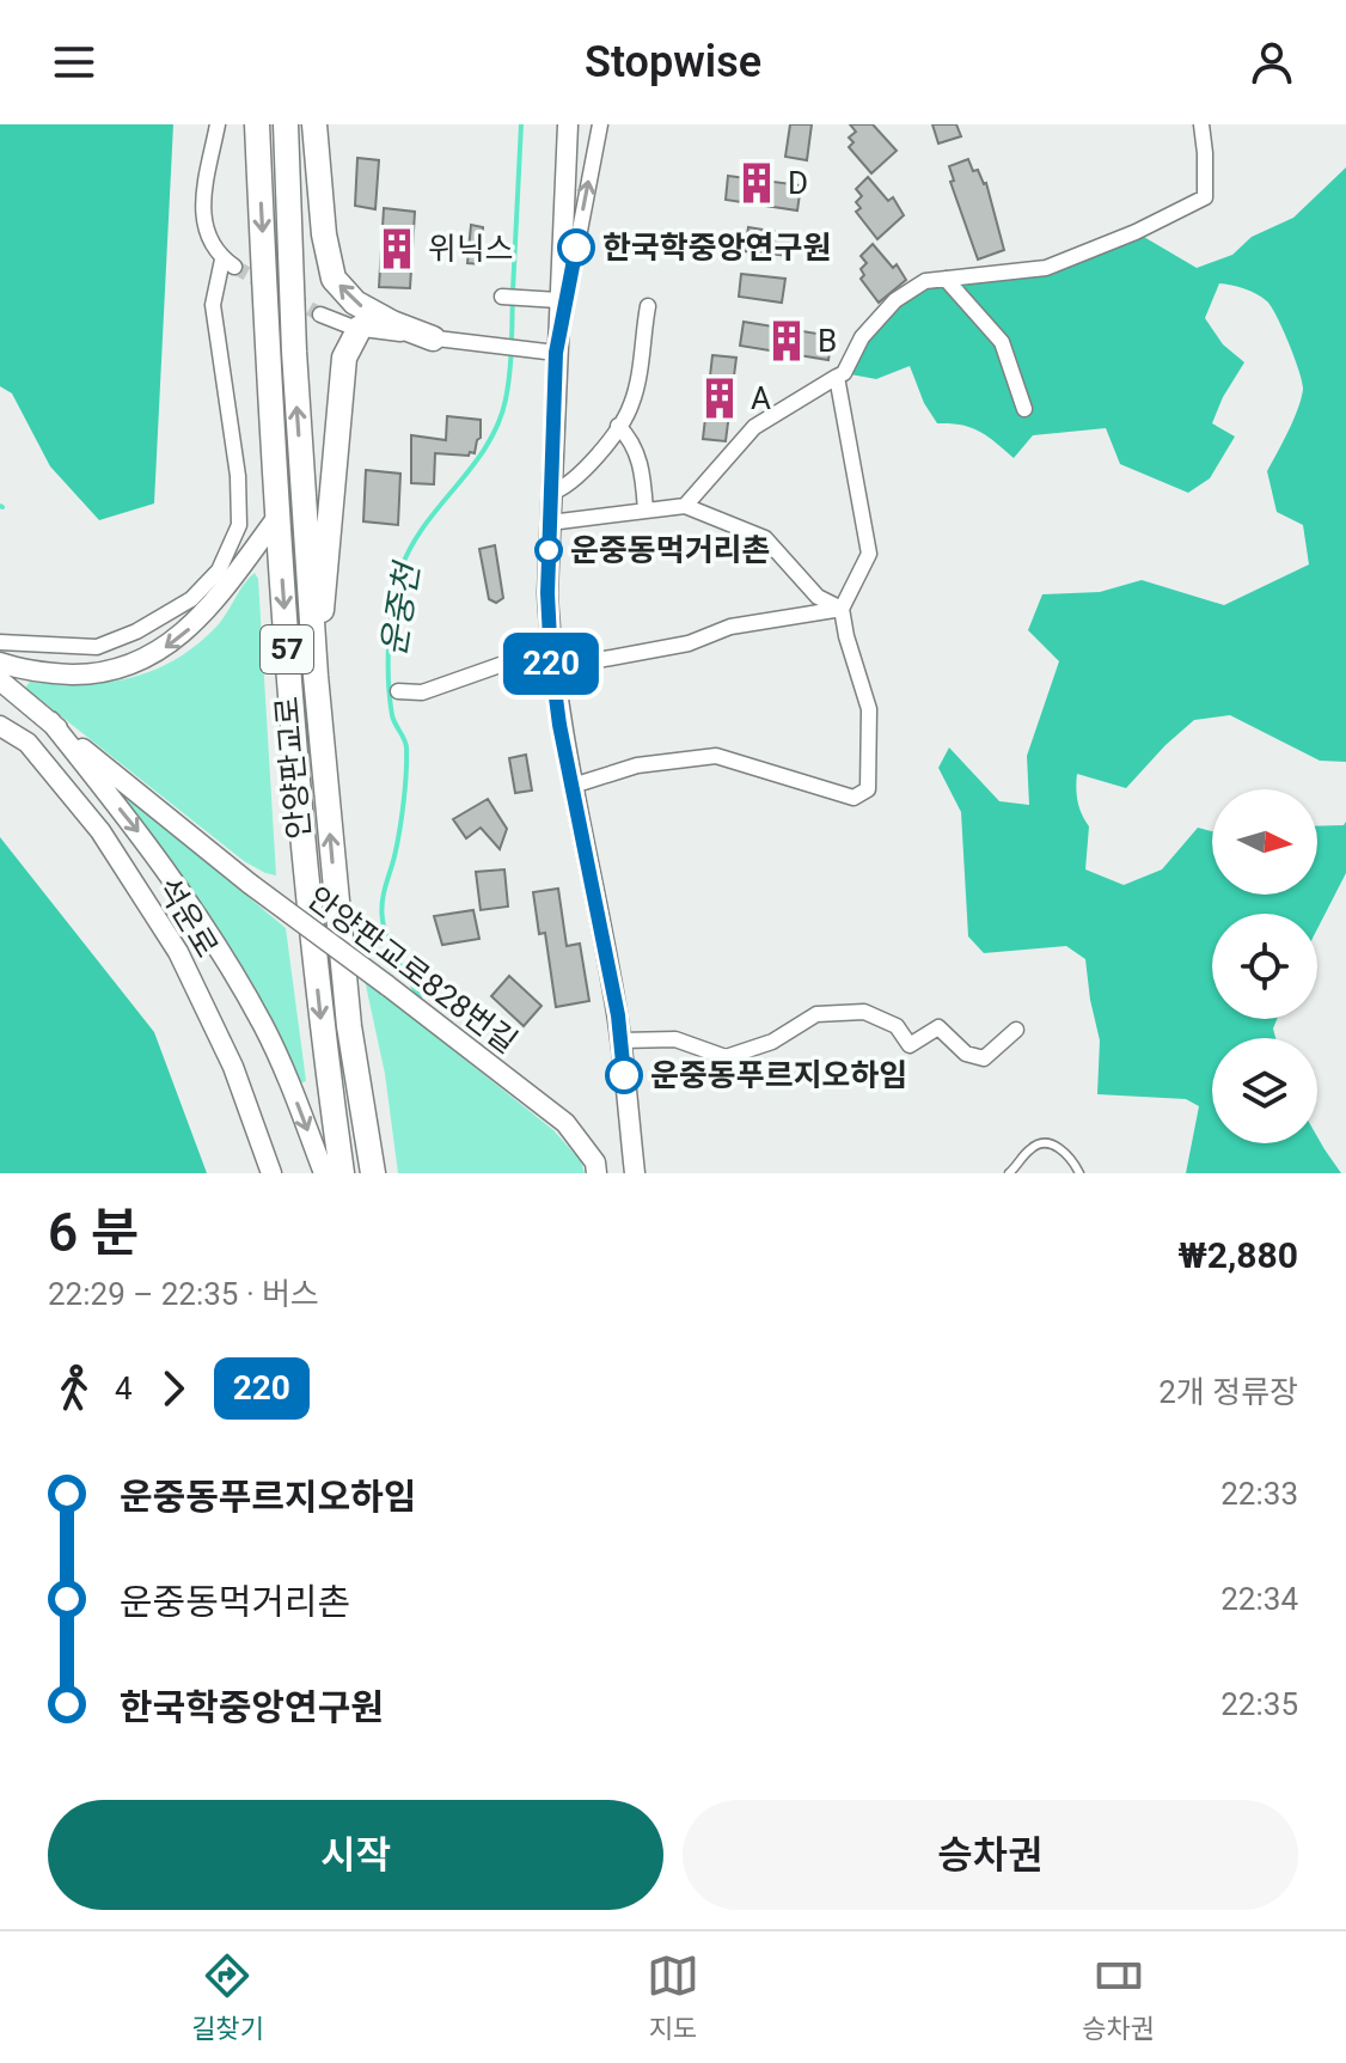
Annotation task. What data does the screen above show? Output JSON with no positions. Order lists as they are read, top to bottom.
{
  "streets": {
    "main road": ["57", "안양판교로"],
    "street": ["석운로", "안양판교로828번길"]
  },
  "water": ["운중천"],
  "places": {
    "building": [
      "D",
      "위닉스",
      "B",
      "A"
    ],
    "other": ["한국학중앙연구원", "운중동먹거리촌", "운중동푸르지오하임"]
  },
  "lines": ["bus line 220"],
  "north": "right",
  "page": {
    "header": "Stopwise",
    "on_map": "220",
    "heading": ["6 분", "22:29 – 22:35 · 버스", "₩2,880"],
    "legs": ["4", "220", "2개 정류장"],
    "list": [
      {
        "name": "운중동푸르지오하임",
        "value": "22:33"
      },
      {
        "name": "운중동먹거리촌",
        "value": "22:34"
      },
      {
        "name": "한국학중앙연구원",
        "value": "22:35"
      }
    ],
    "buttons": ["시작", "승차권"],
    "tabs": ["길찾기", "지도", "승차권"]
  }
}
